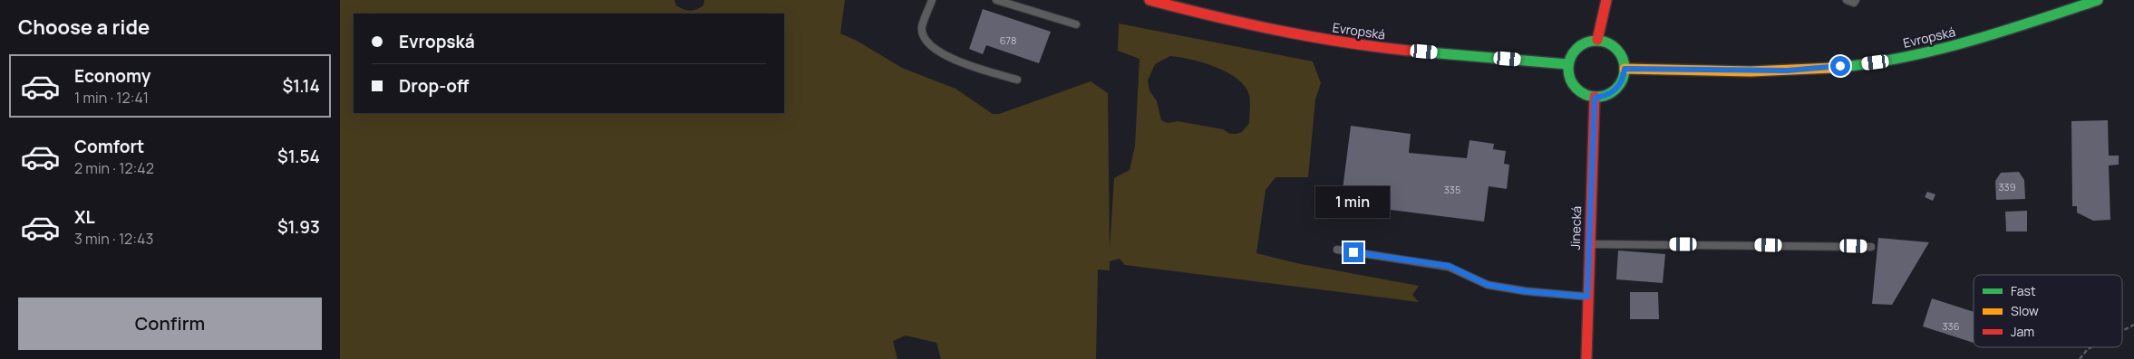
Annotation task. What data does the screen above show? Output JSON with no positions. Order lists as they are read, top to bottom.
{
  "streets": {
    "main road": ["Evropská", "Jinecká"]
  },
  "crossings": [
    ["Evropská", "Jinecká"]
  ],
  "house_numbers": [
    "678",
    "339",
    "335",
    "336"
  ],
  "legend": ["Fast", "Slow", "Jam"],
  "page": {
    "heading": "Choose a ride",
    "banner": ["Evropská", "Drop-off"],
    "list": [
      {
        "name": "Economy",
        "note": "1 min · 12:41",
        "value": "$1.14"
      },
      {
        "name": "Comfort",
        "note": "2 min · 12:42",
        "value": "$1.54"
      },
      {
        "name": "XL",
        "note": "3 min · 12:43",
        "value": "$1.93"
      }
    ],
    "bubble": "1 min",
    "buttons": "Confirm"
  }
}
